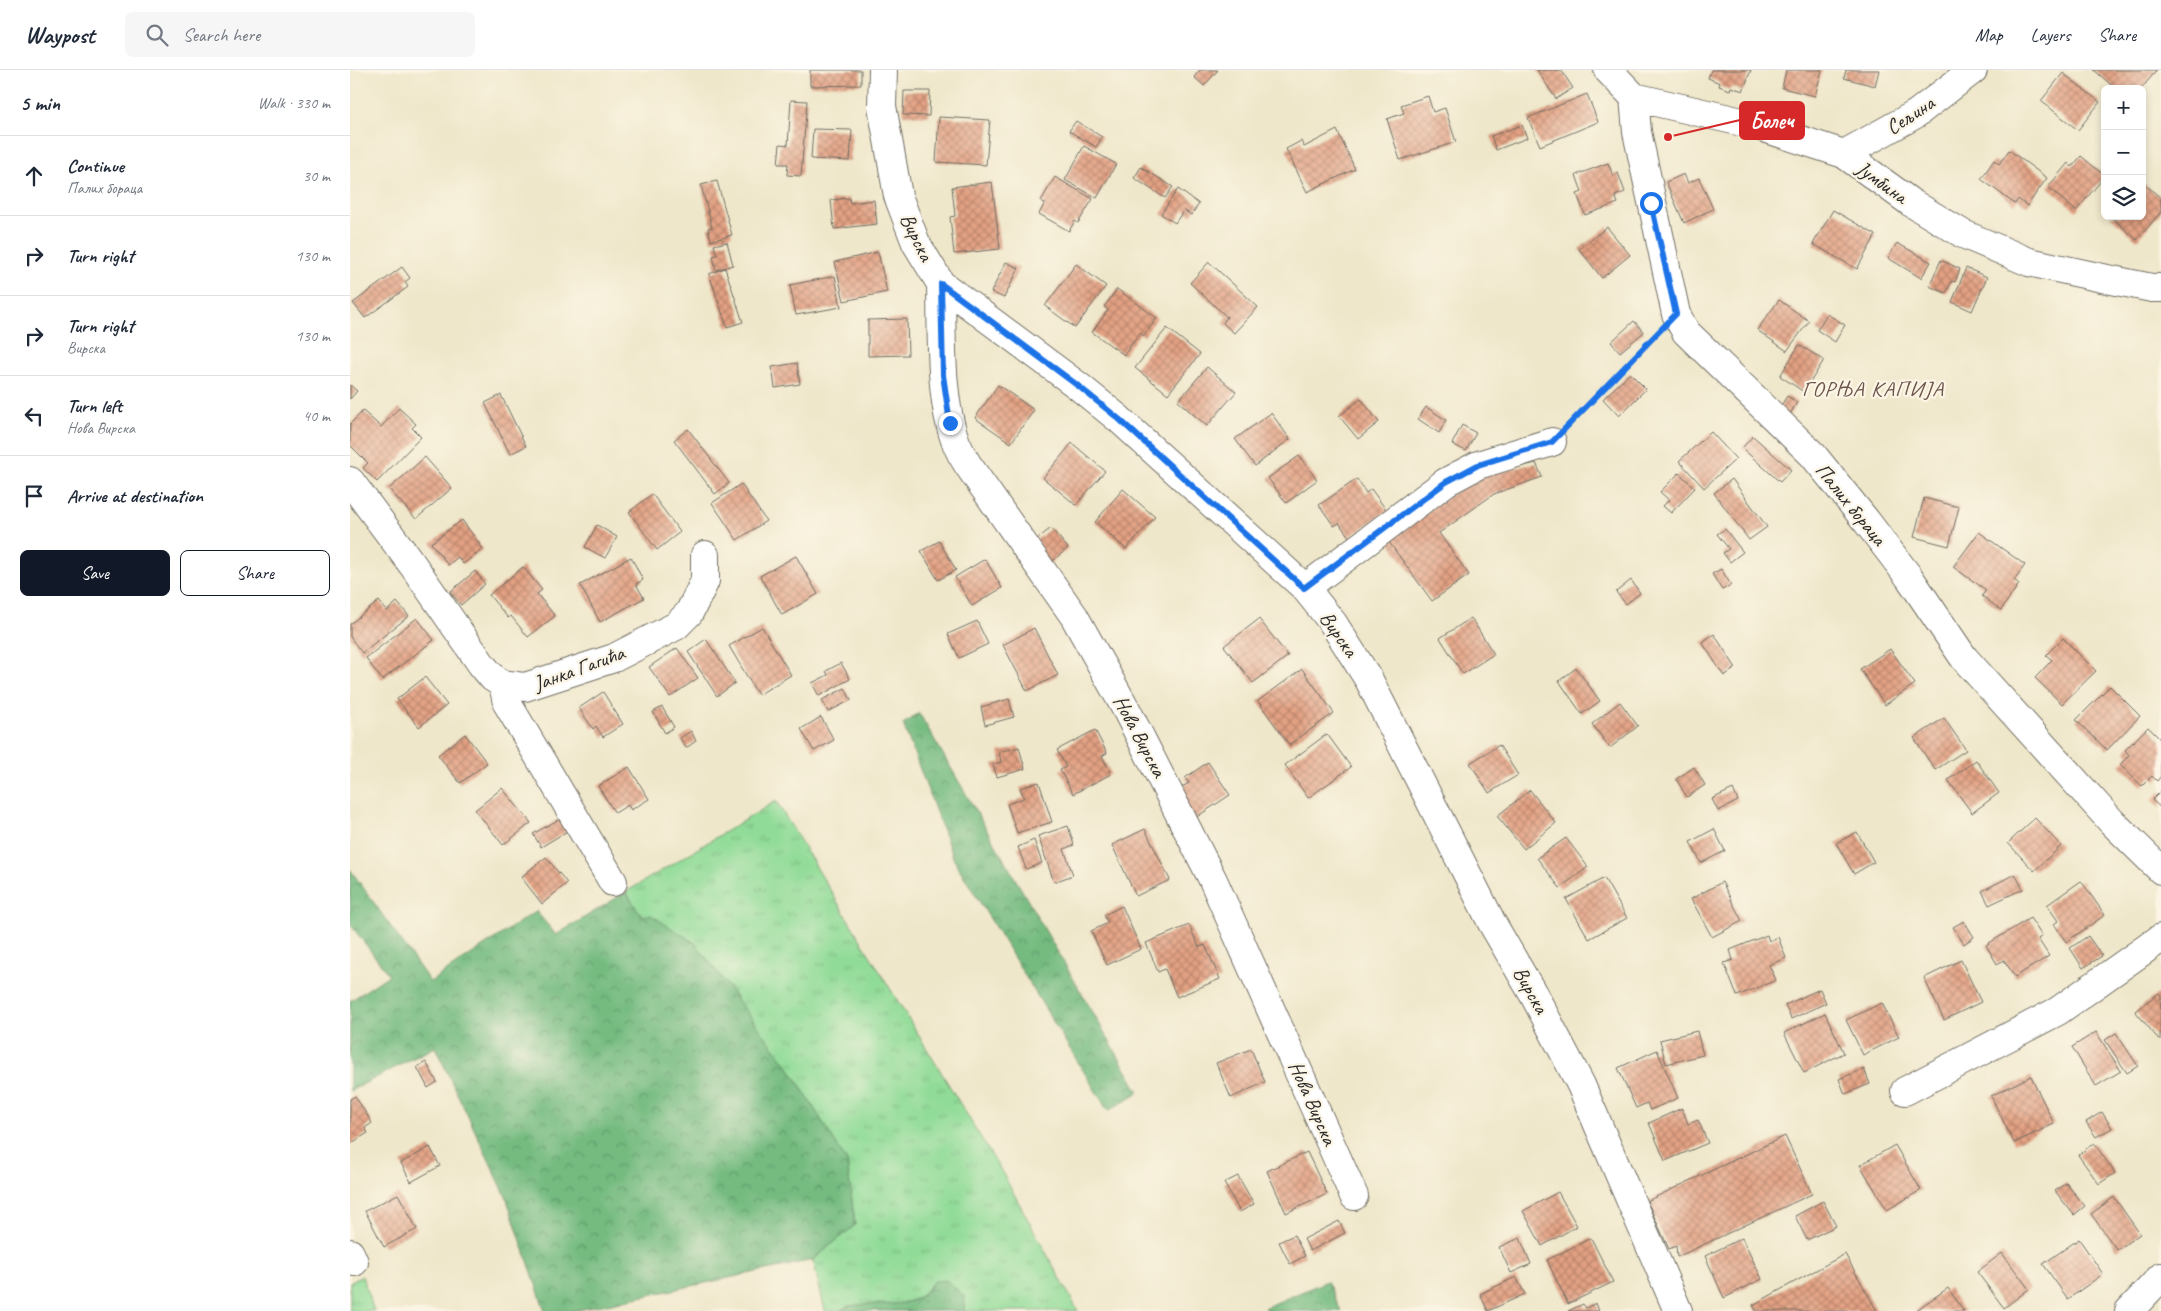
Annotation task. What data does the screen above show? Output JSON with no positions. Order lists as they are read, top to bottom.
{
  "streets": {
    "street": [
      "Сељина",
      "Јумбина",
      "Вирска",
      "Палих бораца",
      "Јанка Гагића",
      "Нова Вирска"
    ]
  },
  "crossings": [
    ["Сељина", "Јумбина"],
    ["Јумбина", "Палих бораца"],
    ["Вирска", "Нова Вирска"]
  ],
  "districts": ["ГОРЊА КАПИЈА"],
  "places": ["Болеч"],
  "page": {
    "header": "Waypost",
    "search": "Search here",
    "nav": ["Map", "Layers", "Share"],
    "heading": ["5 min", "Walk · 330 m"],
    "map_buttons": ["+", "−"],
    "list": [
      ["Continue", "Палих бораца", "30 m"],
      ["Turn right", "130 m"],
      ["Turn right", "Вирска", "130 m"],
      ["Turn left", "Нова Вирска", "40 m"],
      "Arrive at destination"
    ],
    "buttons": ["Save", "Share"]
  }
}
